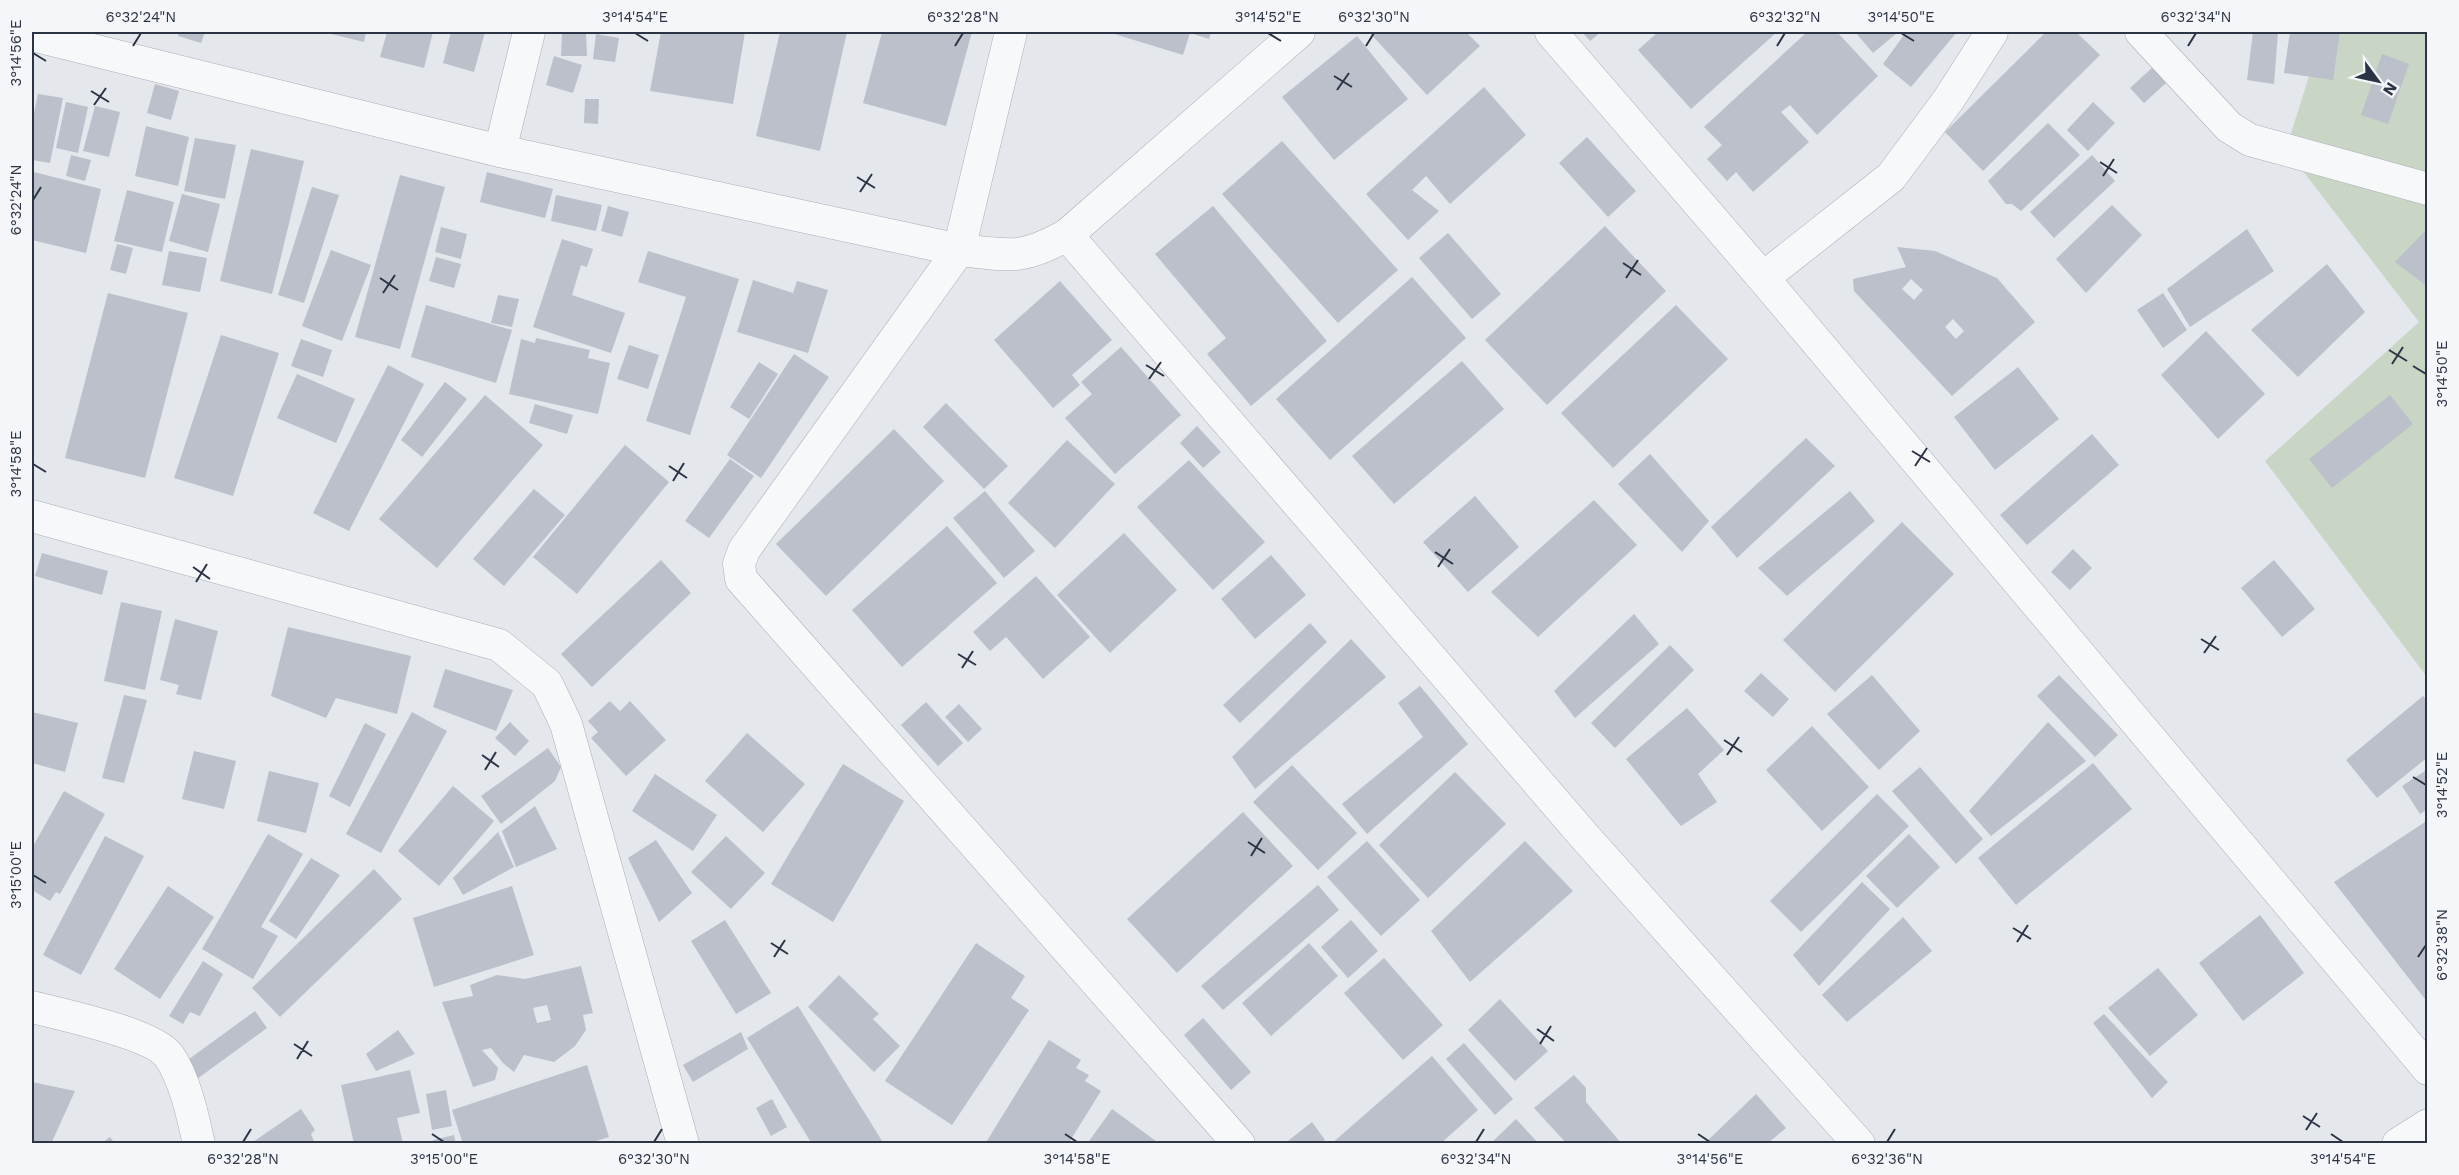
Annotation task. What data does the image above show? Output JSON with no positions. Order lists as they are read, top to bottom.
{
  "north": "bottom right",
  "coordinates": [
    "6°32'24\"N",
    "3°14'54\"E",
    "6°32'28\"N",
    "3°14'52\"E",
    "6°32'30\"N",
    "6°32'32\"N",
    "3°14'50\"E",
    "6°32'34\"N",
    "3°14'56\"E",
    "3°14'58\"E",
    "3°15'00\"E",
    "6°32'38\"N",
    "6°32'36\"N"
  ]
}
